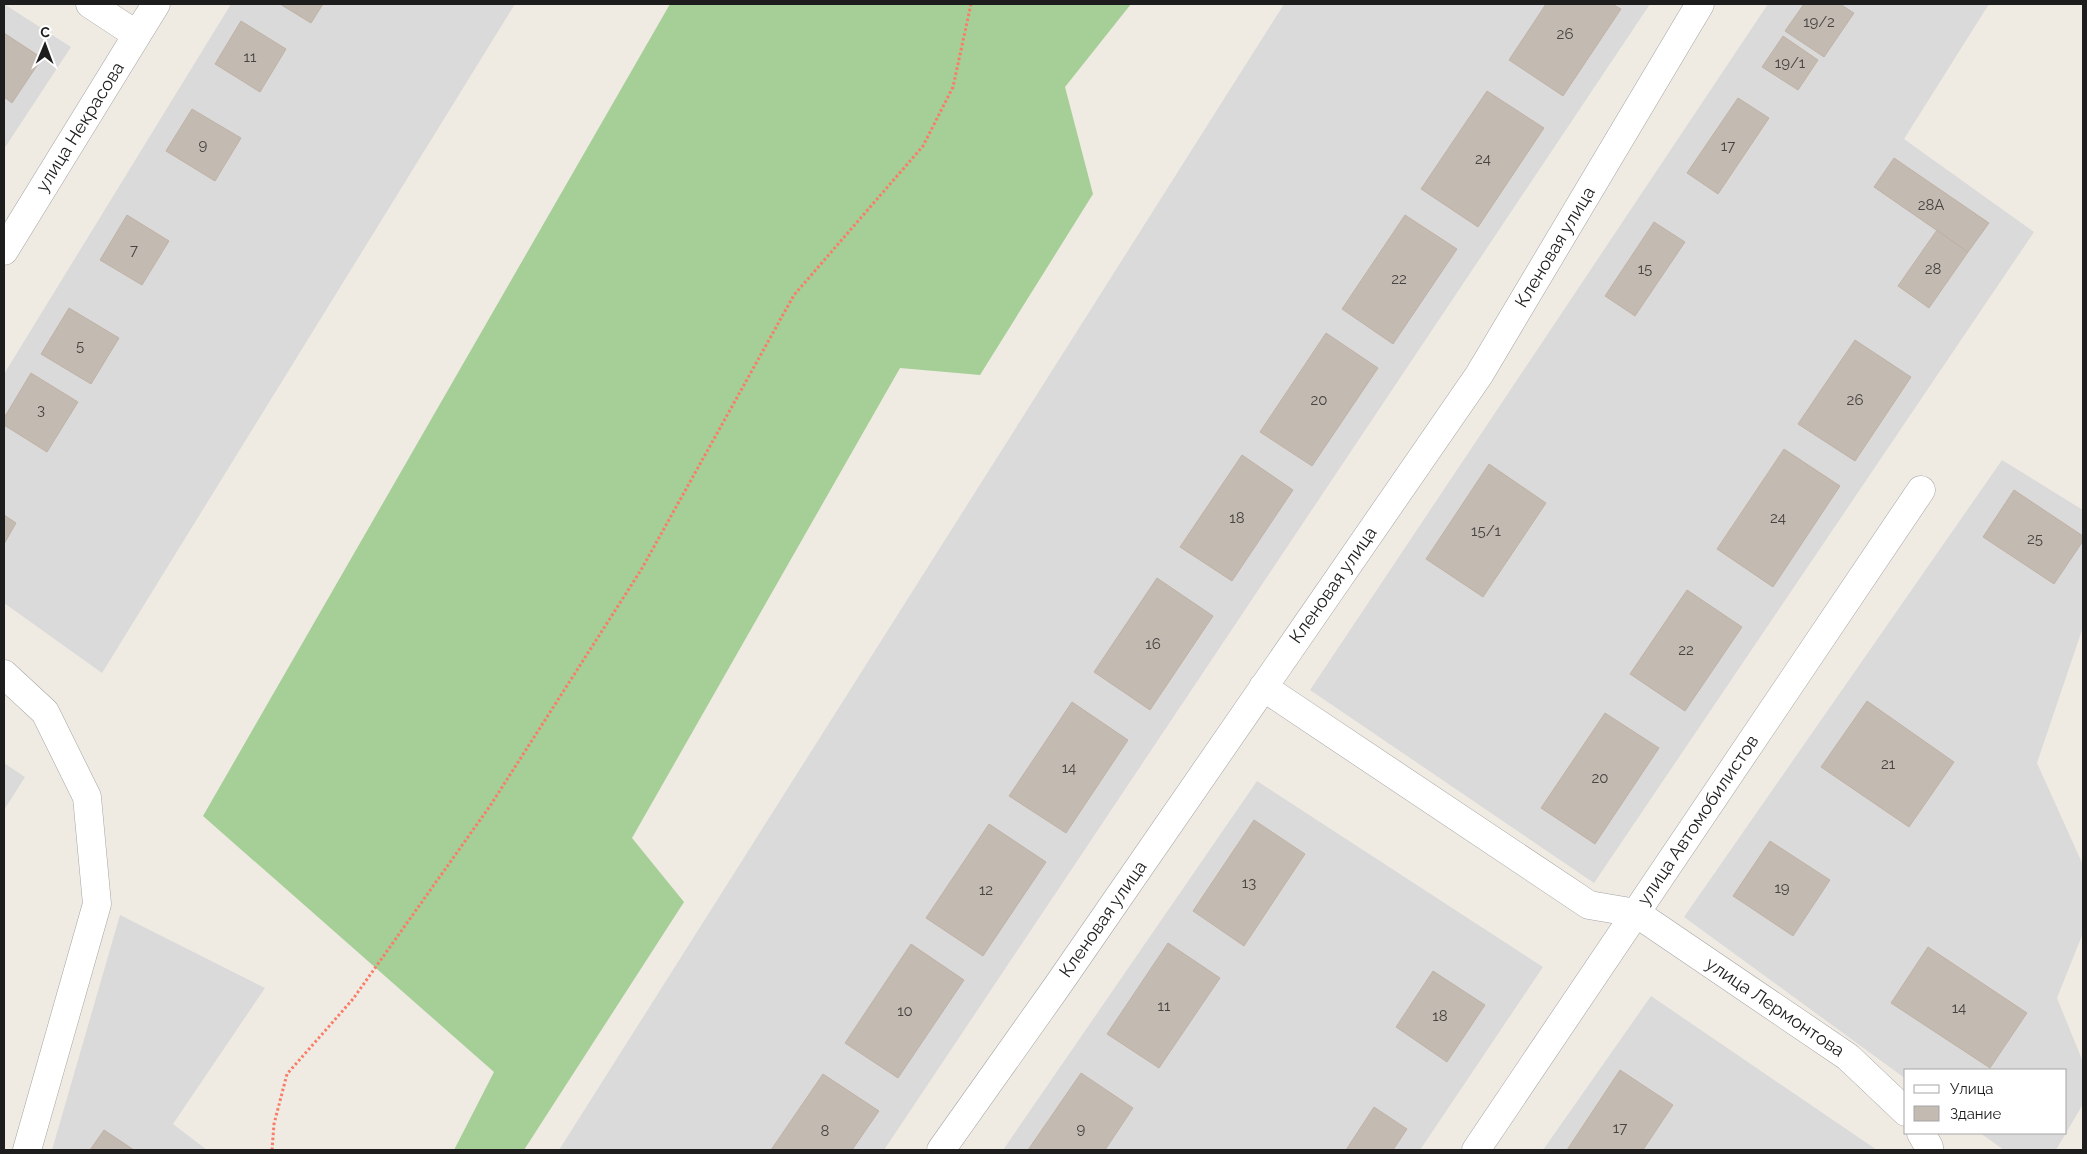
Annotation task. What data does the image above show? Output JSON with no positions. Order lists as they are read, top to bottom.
{
  "streets": {
    "street": [
      "улица Некрасова",
      "Кленовая улица",
      "улица Автомобилистов",
      "улица Лермонтова"
    ]
  },
  "crossings": [
    ["улица Автомобилистов", "улица Лермонтова"]
  ],
  "house_numbers": [
    "19/2",
    "26",
    "11",
    "19/1",
    "9",
    "17",
    "24",
    "28А",
    "7",
    "15",
    "28",
    "22",
    "5",
    "20",
    "26",
    "3",
    "18",
    "24",
    "15/1",
    "25",
    "16",
    "22",
    "21",
    "14",
    "20",
    "13",
    "19",
    "12",
    "11",
    "14",
    "10",
    "18",
    "17",
    "9",
    "8"
  ],
  "legend": ["Улица", "Здание"],
  "north": "top"
}
